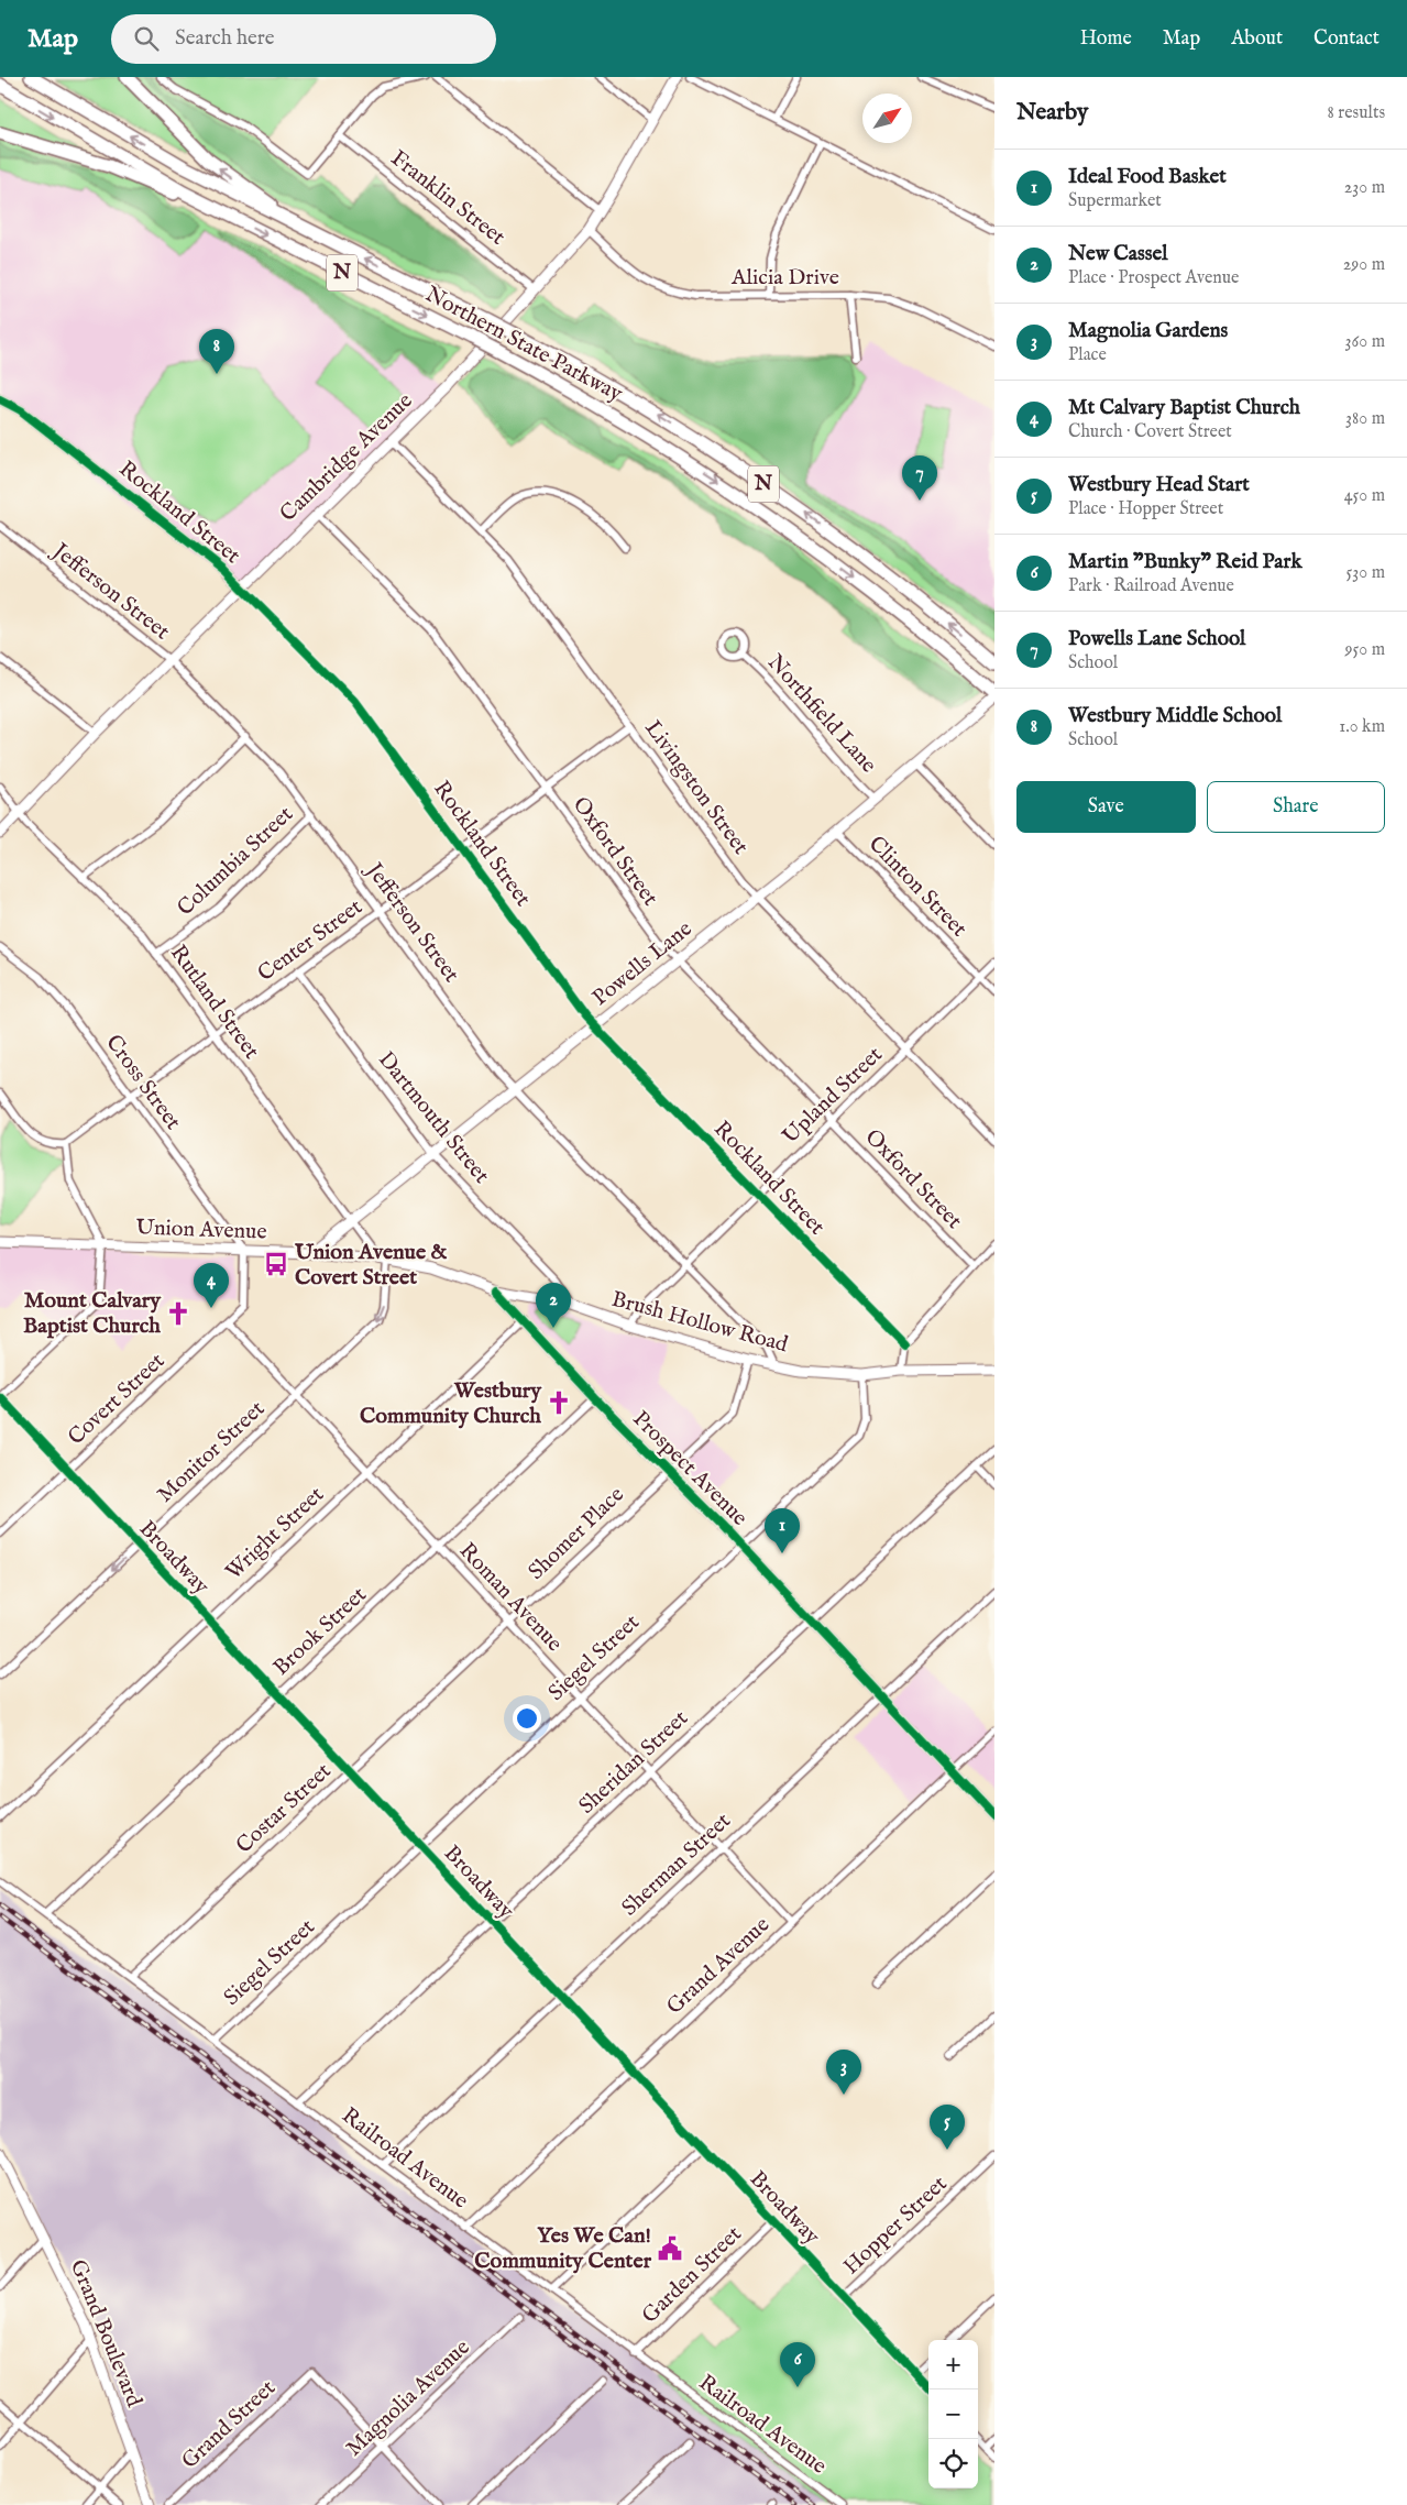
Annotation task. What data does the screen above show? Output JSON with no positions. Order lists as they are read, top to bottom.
{
  "streets": {
    "highway": ["N", "Northern State Parkway"],
    "street": [
      "Franklin Street",
      "Alicia Drive",
      "Cambridge Avenue",
      "Rockland Street",
      "Jefferson Street",
      "Northfield Lane",
      "Livingston Street",
      "Oxford Street",
      "Columbia Street",
      "Clinton Street",
      "Center Street",
      "Powells Lane",
      "Rutland Street",
      "Cross Street",
      "Upland Street",
      "Dartmouth Street",
      "Union Avenue",
      "Brush Hollow Road",
      "Covert Street",
      "Monitor Street",
      "Prospect Avenue",
      "Wright Street",
      "Shomer Place",
      "Broadway",
      "Roman Avenue",
      "Brook Street",
      "Siegel Street",
      "Sheridan Street",
      "Costar Street",
      "Sherman Street",
      "Grand Avenue",
      "Railroad Avenue",
      "Hopper Street",
      "Garden Street",
      "Grand Boulevard",
      "Magnolia Avenue",
      "Grand Street"
    ]
  },
  "crossings": [
    ["Franklin Street", "Cambridge Avenue"],
    ["Alicia Drive", "Cambridge Avenue"],
    ["Cambridge Avenue", "Rockland Street"],
    ["Cambridge Avenue", "Jefferson Street"],
    ["Cambridge Avenue", "Livingston Street"],
    ["Cambridge Avenue", "Oxford Street"],
    ["Cambridge Avenue", "Rutland Street"],
    ["Rockland Street", "Center Street"],
    ["Rockland Street", "Powells Lane"],
    ["Rockland Street", "Upland Street"],
    ["Jefferson Street", "Columbia Street"],
    ["Jefferson Street", "Center Street"],
    ["Jefferson Street", "Powells Lane"],
    ["Jefferson Street", "Upland Street"],
    ["Jefferson Street", "Brush Hollow Road"],
    ["Northfield Lane", "Powells Lane"],
    ["Livingston Street", "Center Street"],
    ["Livingston Street", "Powells Lane"],
    ["Livingston Street", "Upland Street"],
    ["Oxford Street", "Center Street"],
    ["Oxford Street", "Powells Lane"],
    ["Oxford Street", "Upland Street"],
    ["Columbia Street", "Rutland Street"],
    ["Clinton Street", "Powells Lane"],
    ["Clinton Street", "Upland Street"],
    ["Center Street", "Rutland Street"],
    ["Center Street", "Cross Street"],
    ["Center Street", "Dartmouth Street"],
    ["Powells Lane", "Rutland Street"],
    ["Powells Lane", "Dartmouth Street"],
    ["Powells Lane", "Union Avenue"],
    ["Rutland Street", "Union Avenue"],
    ["Rutland Street", "Monitor Street"],
    ["Cross Street", "Union Avenue"],
    ["Cross Street", "Covert Street"],
    ["Upland Street", "Brush Hollow Road"],
    ["Dartmouth Street", "Brush Hollow Road"],
    ["Union Avenue", "Brush Hollow Road"],
    ["Union Avenue", "Covert Street"],
    ["Union Avenue", "Monitor Street"],
    ["Union Avenue", "Prospect Avenue"],
    ["Brush Hollow Road", "Prospect Avenue"],
    ["Brush Hollow Road", "Shomer Place"],
    ["Brush Hollow Road", "Siegel Street"],
    ["Covert Street", "Broadway"],
    ["Covert Street", "Roman Avenue"],
    ["Monitor Street", "Broadway"],
    ["Monitor Street", "Roman Avenue"],
    ["Prospect Avenue", "Wright Street"],
    ["Prospect Avenue", "Shomer Place"],
    ["Prospect Avenue", "Brook Street"],
    ["Prospect Avenue", "Siegel Street"],
    ["Prospect Avenue", "Sheridan Street"],
    ["Prospect Avenue", "Sherman Street"],
    ["Prospect Avenue", "Grand Avenue"],
    ["Wright Street", "Broadway"],
    ["Wright Street", "Roman Avenue"],
    ["Shomer Place", "Roman Avenue"],
    ["Shomer Place", "Costar Street"],
    ["Broadway", "Brook Street"],
    ["Broadway", "Siegel Street"],
    ["Broadway", "Sheridan Street"],
    ["Broadway", "Costar Street"],
    ["Broadway", "Sherman Street"],
    ["Broadway", "Grand Avenue"],
    ["Broadway", "Hopper Street"],
    ["Broadway", "Garden Street"],
    ["Roman Avenue", "Brook Street"],
    ["Roman Avenue", "Siegel Street"],
    ["Roman Avenue", "Sheridan Street"],
    ["Roman Avenue", "Costar Street"],
    ["Roman Avenue", "Sherman Street"],
    ["Roman Avenue", "Grand Avenue"],
    ["Brook Street", "Railroad Avenue"],
    ["Siegel Street", "Railroad Avenue"],
    ["Sheridan Street", "Railroad Avenue"],
    ["Costar Street", "Railroad Avenue"],
    ["Sherman Street", "Railroad Avenue"],
    ["Grand Avenue", "Railroad Avenue"],
    ["Railroad Avenue", "Garden Street"],
    ["Magnolia Avenue", "Grand Street"]
  ],
  "one_way": ["Monitor Street"],
  "places": {
    "bus stop": ["Union Avenue & Covert Street"],
    "church": ["Mount Calvary Baptist Church", "Westbury Community Church"],
    "public building": ["Yes We Can! Community Center"]
  },
  "north": "top right",
  "page": {
    "header": "Map",
    "search": "Search here",
    "nav": [
      "Home",
      "Map",
      "About",
      "Contact"
    ],
    "heading": ["Nearby", "8 results"],
    "list": [
      {
        "mark": "1",
        "name": "Ideal Food Basket",
        "note": "Supermarket",
        "value": "230 m"
      },
      {
        "mark": "2",
        "name": "New Cassel",
        "note": "Place · Prospect Avenue",
        "value": "290 m"
      },
      {
        "mark": "3",
        "name": "Magnolia Gardens",
        "note": "Place",
        "value": "360 m"
      },
      {
        "mark": "4",
        "name": "Mt Calvary Baptist Church",
        "note": "Church · Covert Street",
        "value": "380 m"
      },
      {
        "mark": "5",
        "name": "Westbury Head Start",
        "note": "Place · Hopper Street",
        "value": "450 m"
      },
      {
        "mark": "6",
        "name": "Martin \"Bunky\" Reid Park",
        "note": "Park · Railroad Avenue",
        "value": "530 m"
      },
      {
        "mark": "7",
        "name": "Powells Lane School",
        "note": "School",
        "value": "950 m"
      },
      {
        "mark": "8",
        "name": "Westbury Middle School",
        "note": "School",
        "value": "1.0 km"
      }
    ],
    "pins": [
      "8",
      "7",
      "4",
      "2",
      "1",
      "3",
      "5",
      "6"
    ],
    "buttons": ["Save", "Share"],
    "map_buttons": ["+", "−"]
  }
}
